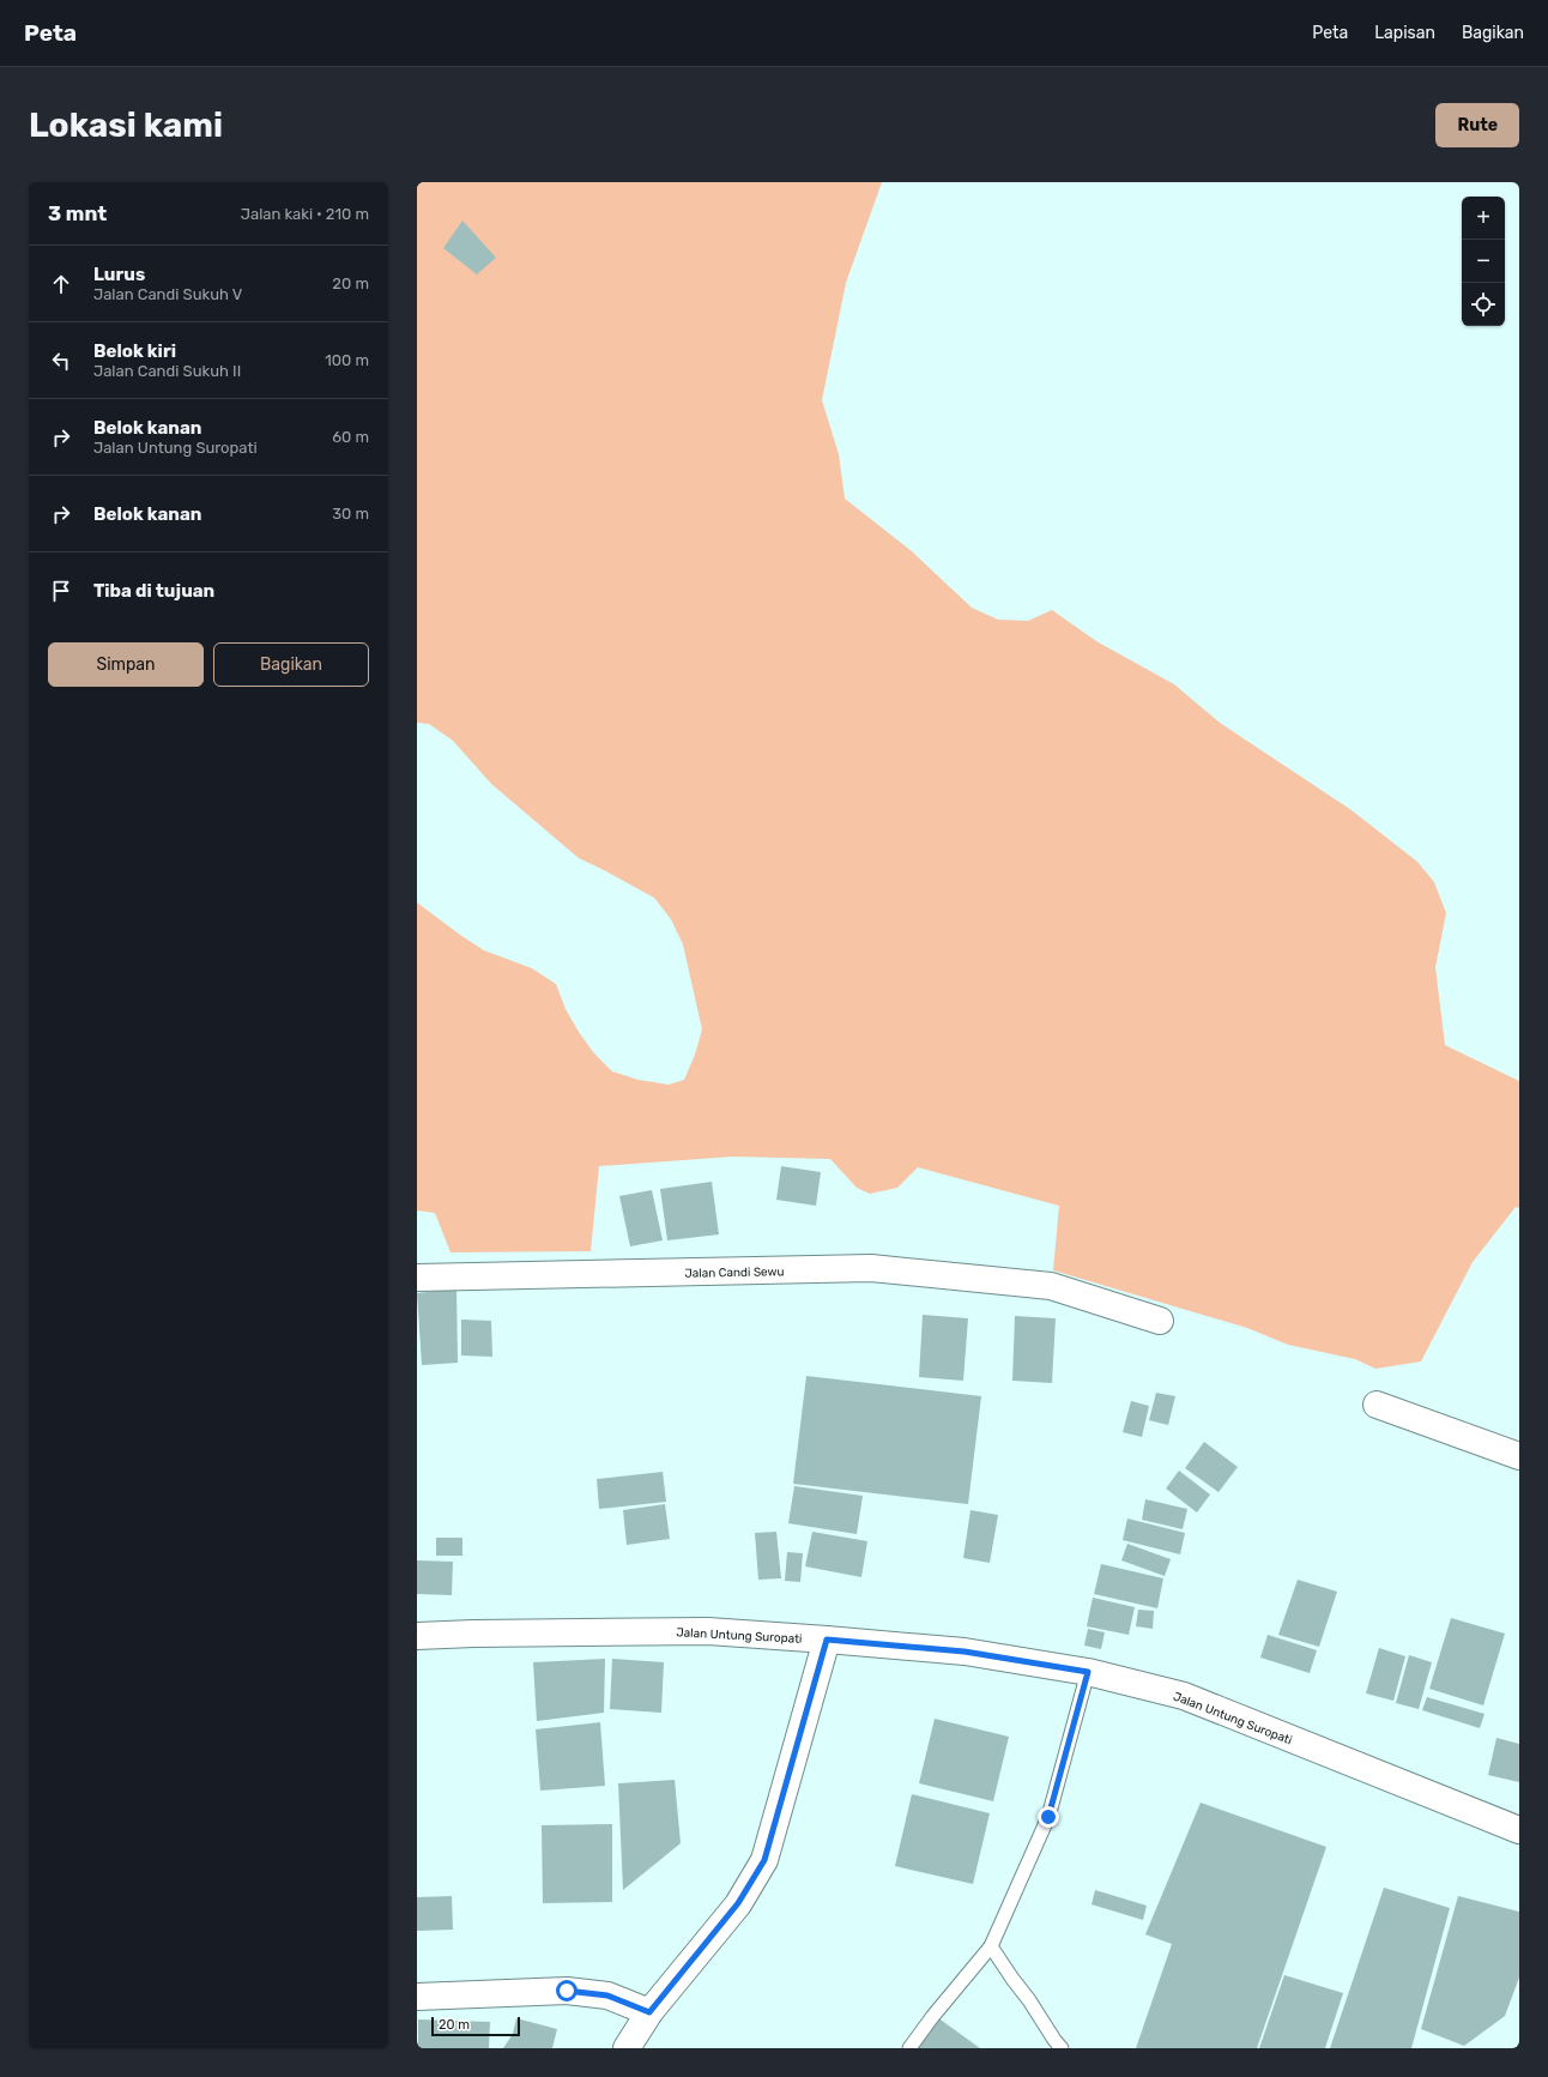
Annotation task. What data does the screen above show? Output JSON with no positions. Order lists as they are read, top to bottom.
{
  "streets": {
    "street": ["Jalan Candi Sewu", "Jalan Untung Suropati"]
  },
  "scale_bar": "20 m",
  "page": {
    "header": "Peta",
    "nav": ["Peta", "Lapisan", "Bagikan"],
    "buttons": [
      "Rute",
      ["Simpan", "Bagikan"]
    ],
    "title": "Lokasi kami",
    "heading": ["3 mnt", "Jalan kaki · 210 m"],
    "map_buttons": ["+", "−"],
    "list": [
      ["Lurus", "Jalan Candi Sukuh V", "20 m"],
      ["Belok kiri", "Jalan Candi Sukuh II", "100 m"],
      ["Belok kanan", "Jalan Untung Suropati", "60 m"],
      ["Belok kanan", "30 m"],
      "Tiba di tujuan"
    ],
    "scale": "20 m"
  }
}
